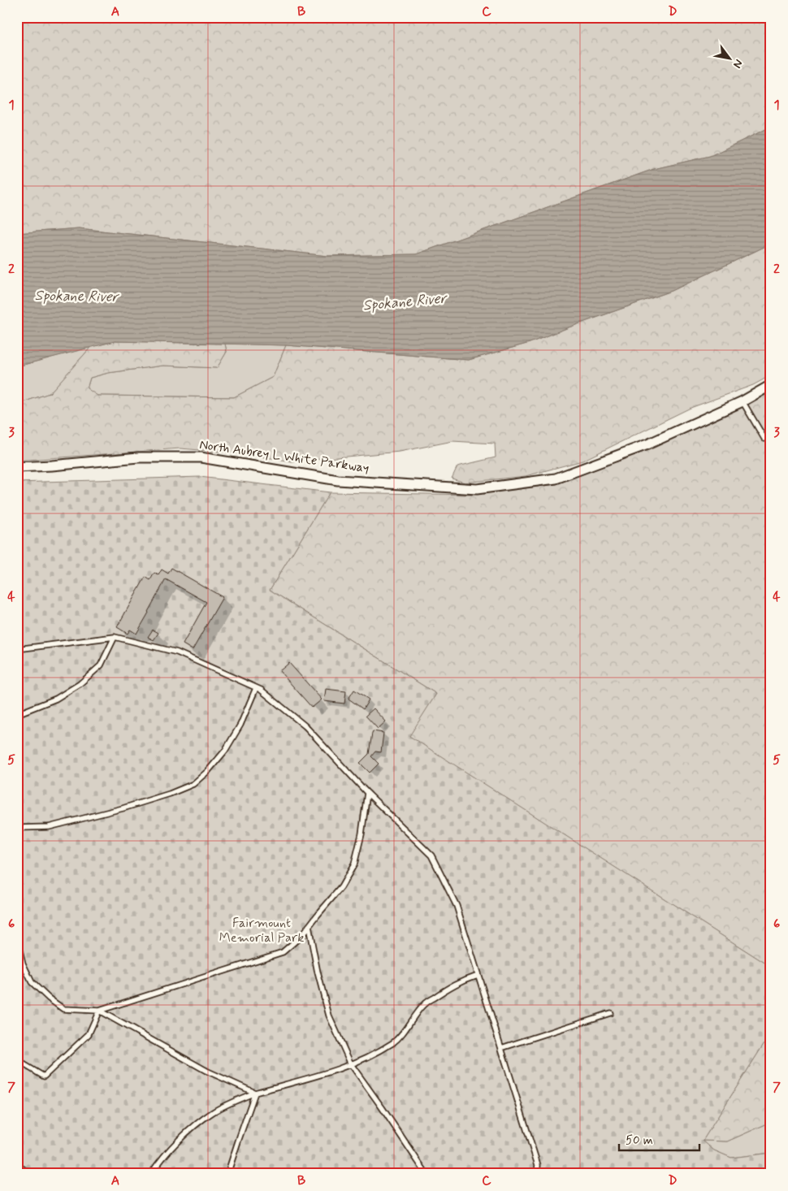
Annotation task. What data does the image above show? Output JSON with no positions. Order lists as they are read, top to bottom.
{
  "streets": {
    "street": ["North Aubrey L White Parkway"]
  },
  "water": ["Spokane River"],
  "parks": ["Fairmount Memorial Park"],
  "scale_bar": "50 m",
  "north": "bottom right",
  "grid": {
    "columns": [
      "A",
      "B",
      "C",
      "D"
    ],
    "rows": [
      "1",
      "2",
      "3",
      "4",
      "5",
      "6",
      "7"
    ]
  }
}
